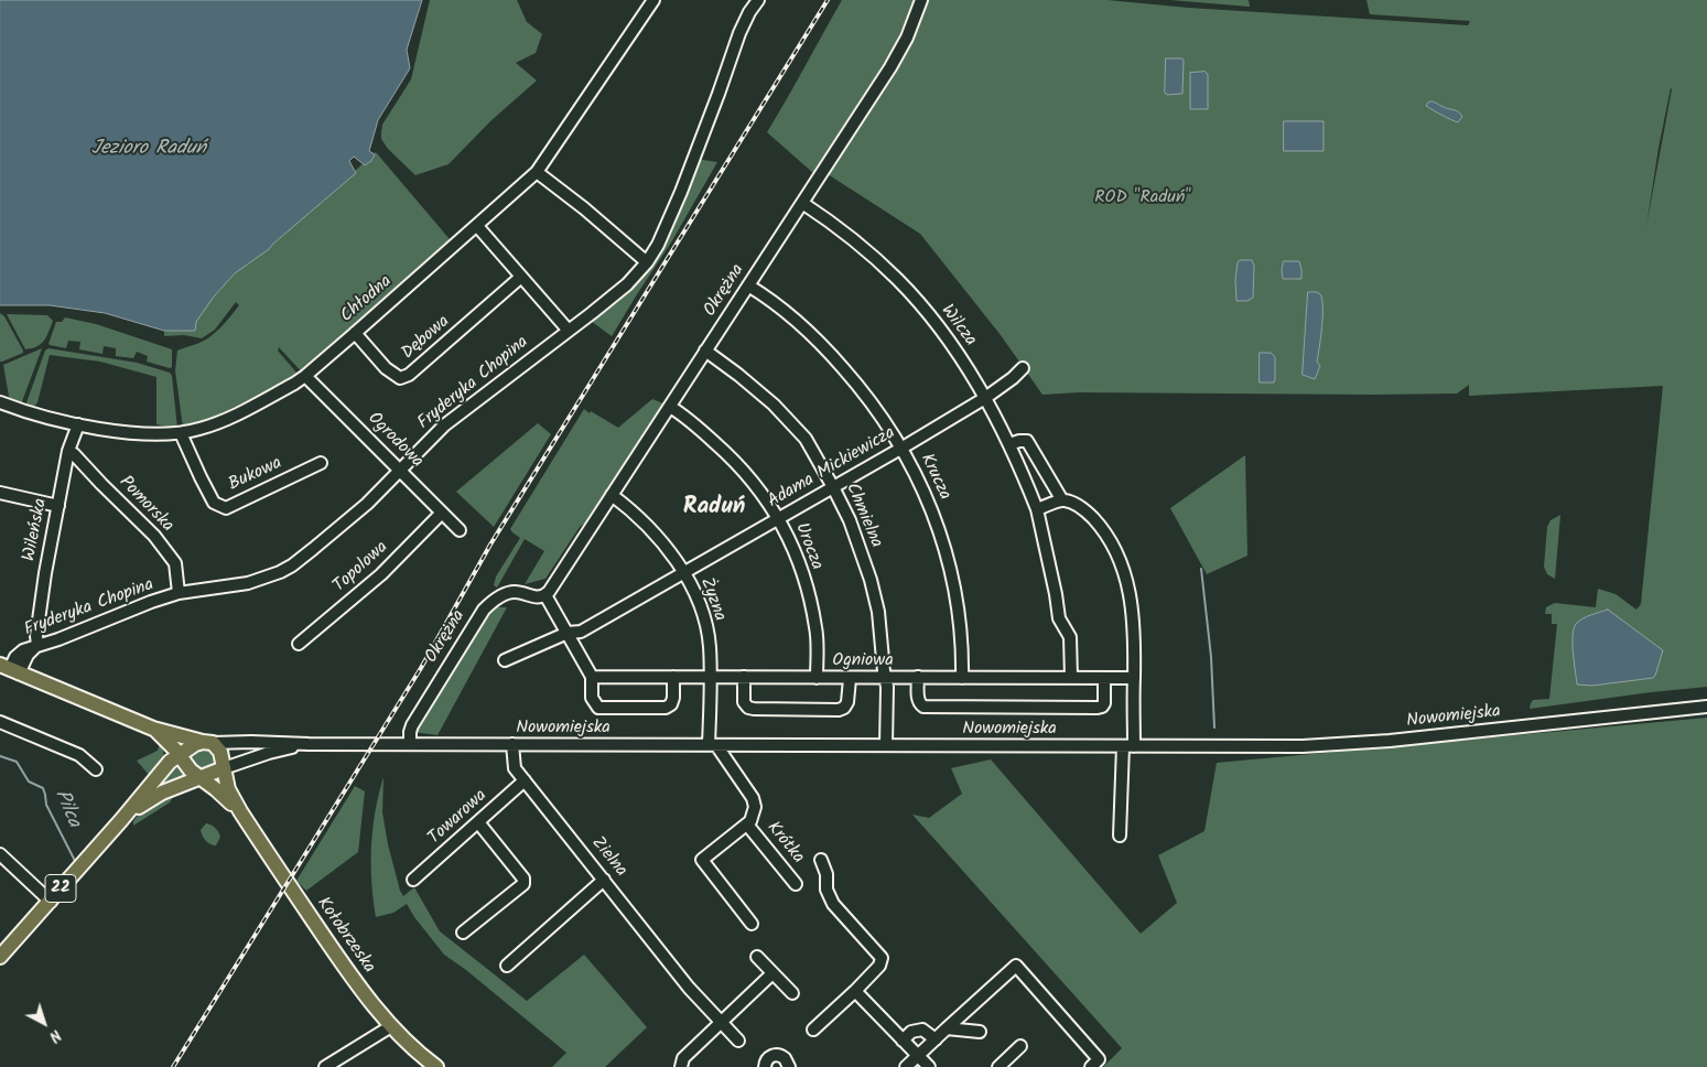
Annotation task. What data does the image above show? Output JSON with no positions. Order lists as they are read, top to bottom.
{
  "streets": {
    "main road": ["22", "Kołobrzeska"],
    "street": [
      "Okrężna",
      "Chłodna",
      "Wilcza",
      "Dębowa",
      "Fryderyka Chopina",
      "Ogrodowa",
      "Adama Mickiewicza",
      "Bukowa",
      "Krucza",
      "Pomorska",
      "Chmielna",
      "Wileńska",
      "Urocza",
      "Topolowa",
      "Żyzna",
      "Ogniowa",
      "Nowomiejska",
      "Towarowa",
      "Krótka",
      "Zielna"
    ]
  },
  "crossings": [
    ["Okrężna", "Wilcza"],
    ["Okrężna", "Krucza"],
    ["Okrężna", "Chmielna"],
    ["Okrężna", "Urocza"],
    ["Okrężna", "Żyzna"],
    ["Okrężna", "Nowomiejska"],
    ["Chłodna", "Dębowa"],
    ["Chłodna", "Ogrodowa"],
    ["Chłodna", "Bukowa"],
    ["Chłodna", "Wileńska"],
    ["Wilcza", "Adama Mickiewicza"],
    ["Wilcza", "Ogniowa"],
    ["Fryderyka Chopina", "Ogrodowa"],
    ["Fryderyka Chopina", "Pomorska"],
    ["Fryderyka Chopina", "Wileńska"],
    ["Ogrodowa", "Topolowa"],
    ["Adama Mickiewicza", "Krucza"],
    ["Adama Mickiewicza", "Chmielna"],
    ["Adama Mickiewicza", "Urocza"],
    ["Adama Mickiewicza", "Żyzna"],
    ["Krucza", "Ogniowa"],
    ["Pomorska", "Wileńska"],
    ["Chmielna", "Ogniowa"],
    ["Chmielna", "Nowomiejska"],
    ["Urocza", "Ogniowa"],
    ["Żyzna", "Ogniowa"],
    ["Żyzna", "Nowomiejska"],
    ["Nowomiejska", "Zielna"],
    ["Nowomiejska", "22"],
    ["Nowomiejska", "Kołobrzeska"],
    ["Towarowa", "Zielna"],
    ["22", "Kołobrzeska"]
  ],
  "districts": ["Raduń"],
  "water": ["Jezioro Raduń", "Pilca"],
  "parks": ["ROD \"Raduń\""],
  "north": "bottom right"
}
